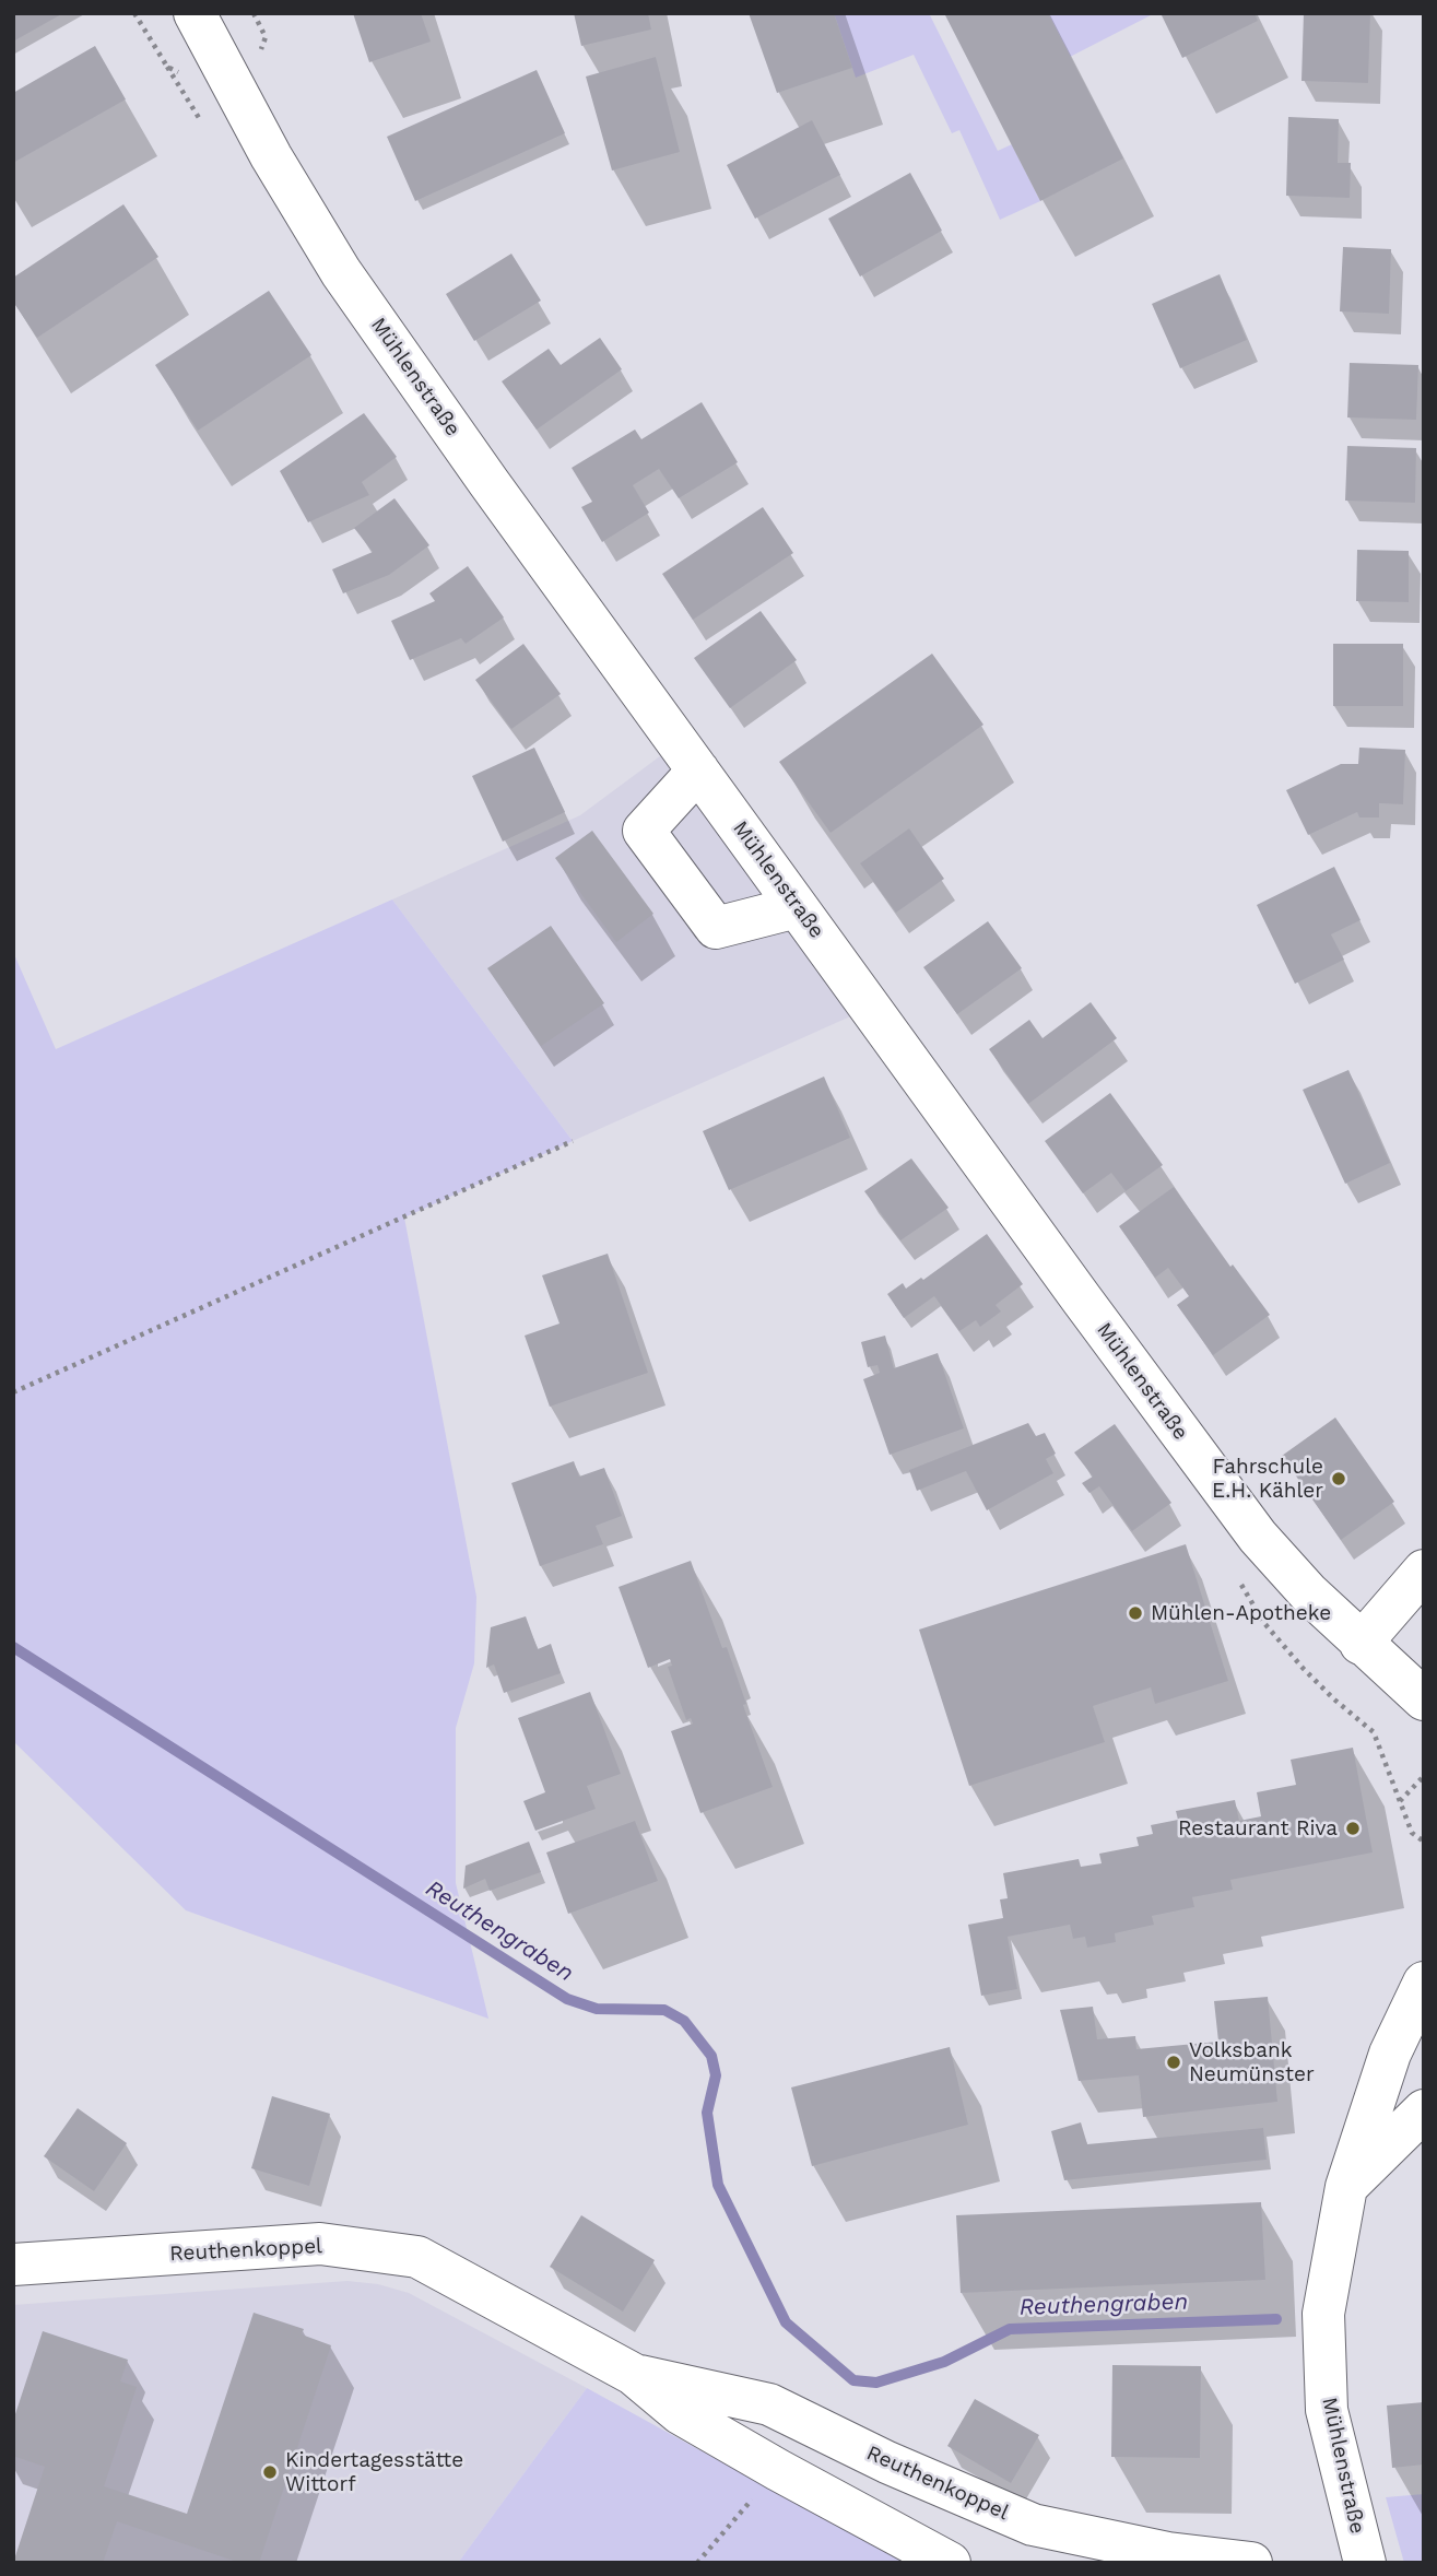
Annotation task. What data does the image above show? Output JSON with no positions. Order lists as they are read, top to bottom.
{
  "streets": {
    "street": ["Mühlenstraße", "Reuthenkoppel"]
  },
  "water": ["Reuthengraben"],
  "places": [
    "Fahrschule E.H. Kähler",
    "Mühlen-Apotheke",
    "Restaurant Riva",
    "Volksbank Neumünster",
    "Kindertagesstätte Wittorf"
  ]
}
